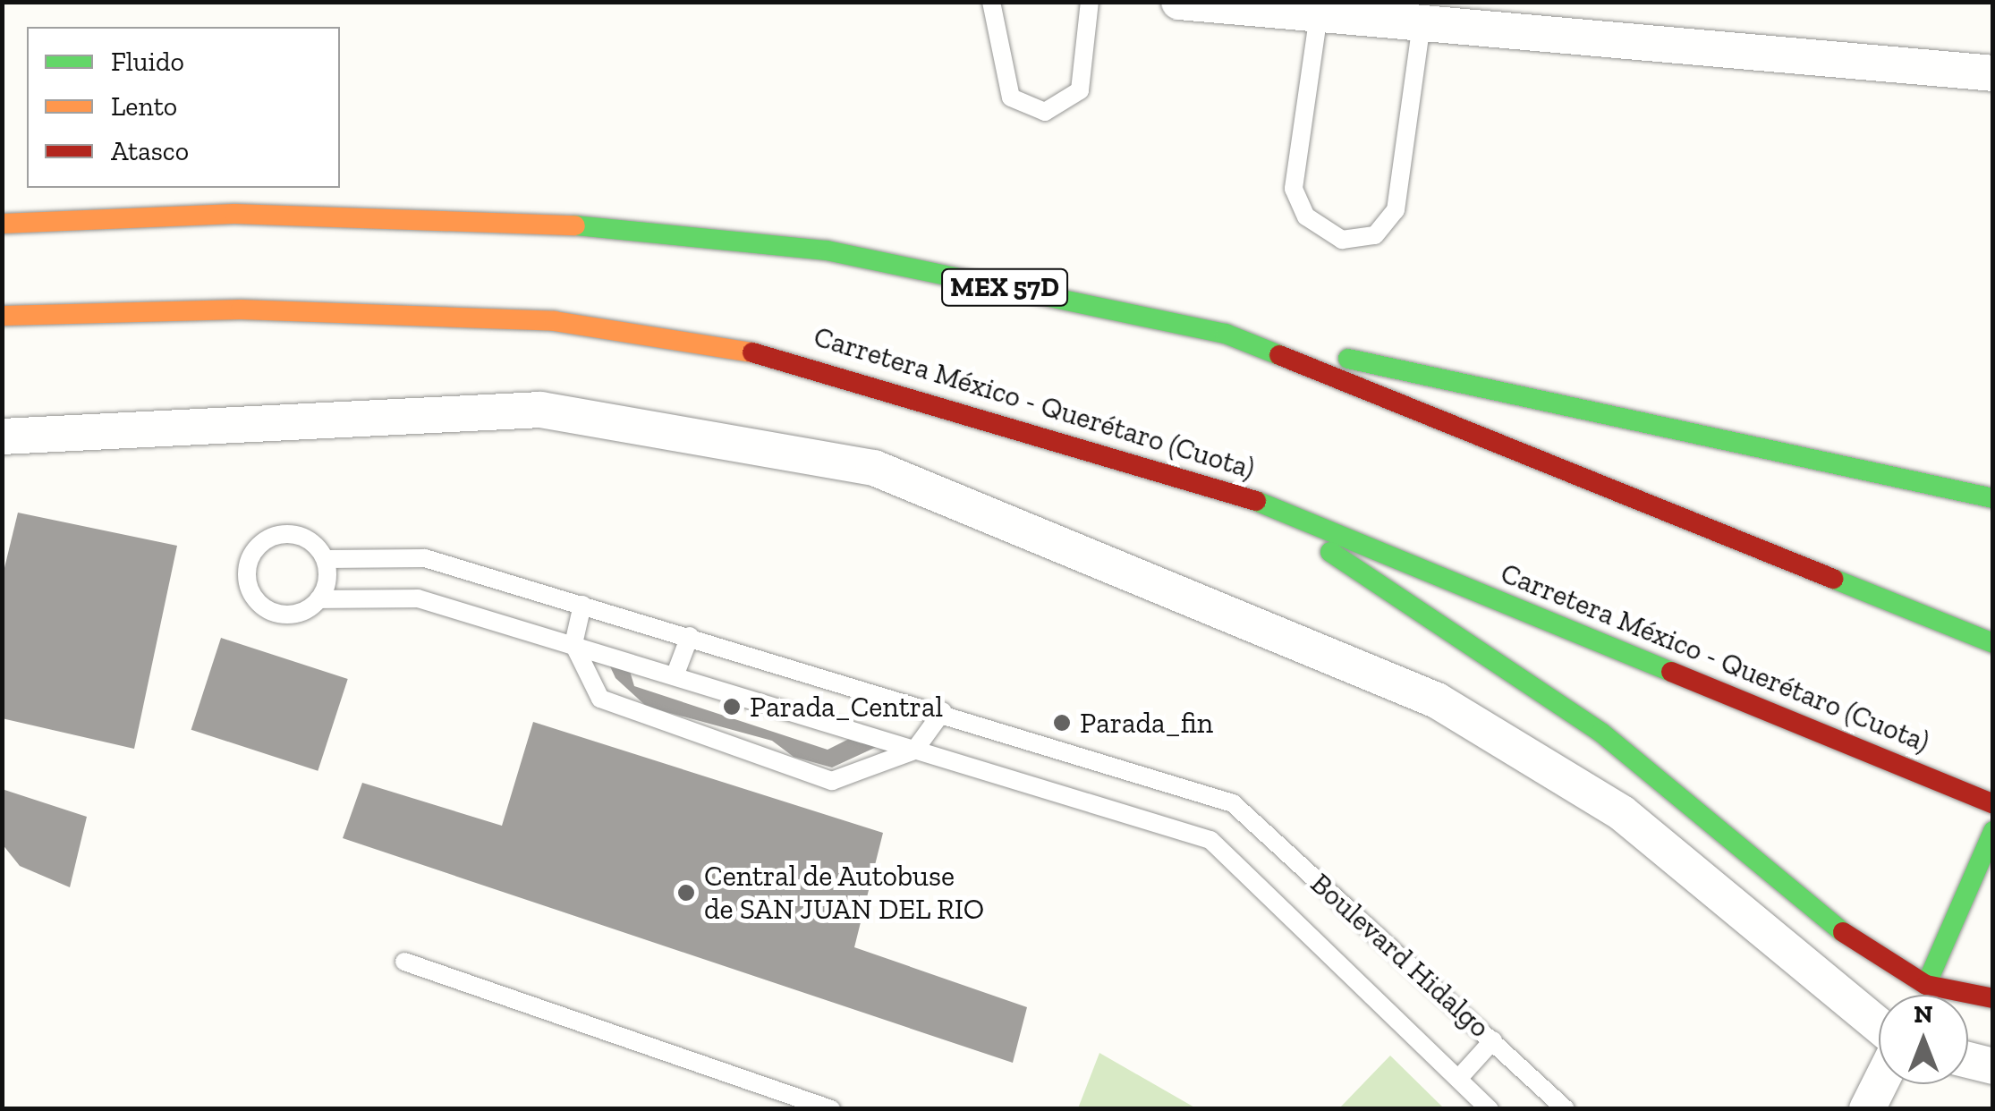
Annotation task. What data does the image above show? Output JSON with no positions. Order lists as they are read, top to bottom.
{
  "streets": {
    "main road": ["MEX 57D", "Carretera México - Querétaro (Cuota)"],
    "lane": ["Boulevard Hidalgo"]
  },
  "places": ["Parada_Central", "Parada_fin", "Central de Autobuse de SAN JUAN DEL RIO"],
  "legend": ["Fluido", "Lento", "Atasco"],
  "north": "top"
}
